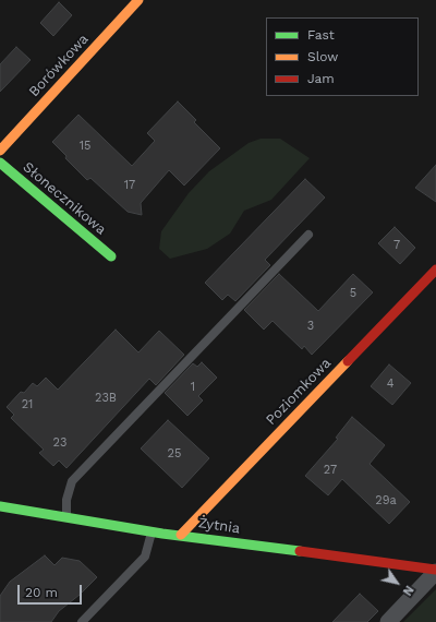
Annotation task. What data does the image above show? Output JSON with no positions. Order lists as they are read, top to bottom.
{
  "streets": {
    "street": [
      "Borówkowa",
      "Słonecznikowa",
      "Poziomkowa",
      "Żytnia"
    ]
  },
  "crossings": [
    ["Poziomkowa", "Żytnia"]
  ],
  "house_numbers": [
    "15",
    "17",
    "7",
    "5",
    "3",
    "4",
    "1",
    "23B",
    "21",
    "23",
    "25",
    "27",
    "29a"
  ],
  "legend": ["Fast", "Slow", "Jam"],
  "scale_bar": "20 m",
  "north": "bottom right"
}
